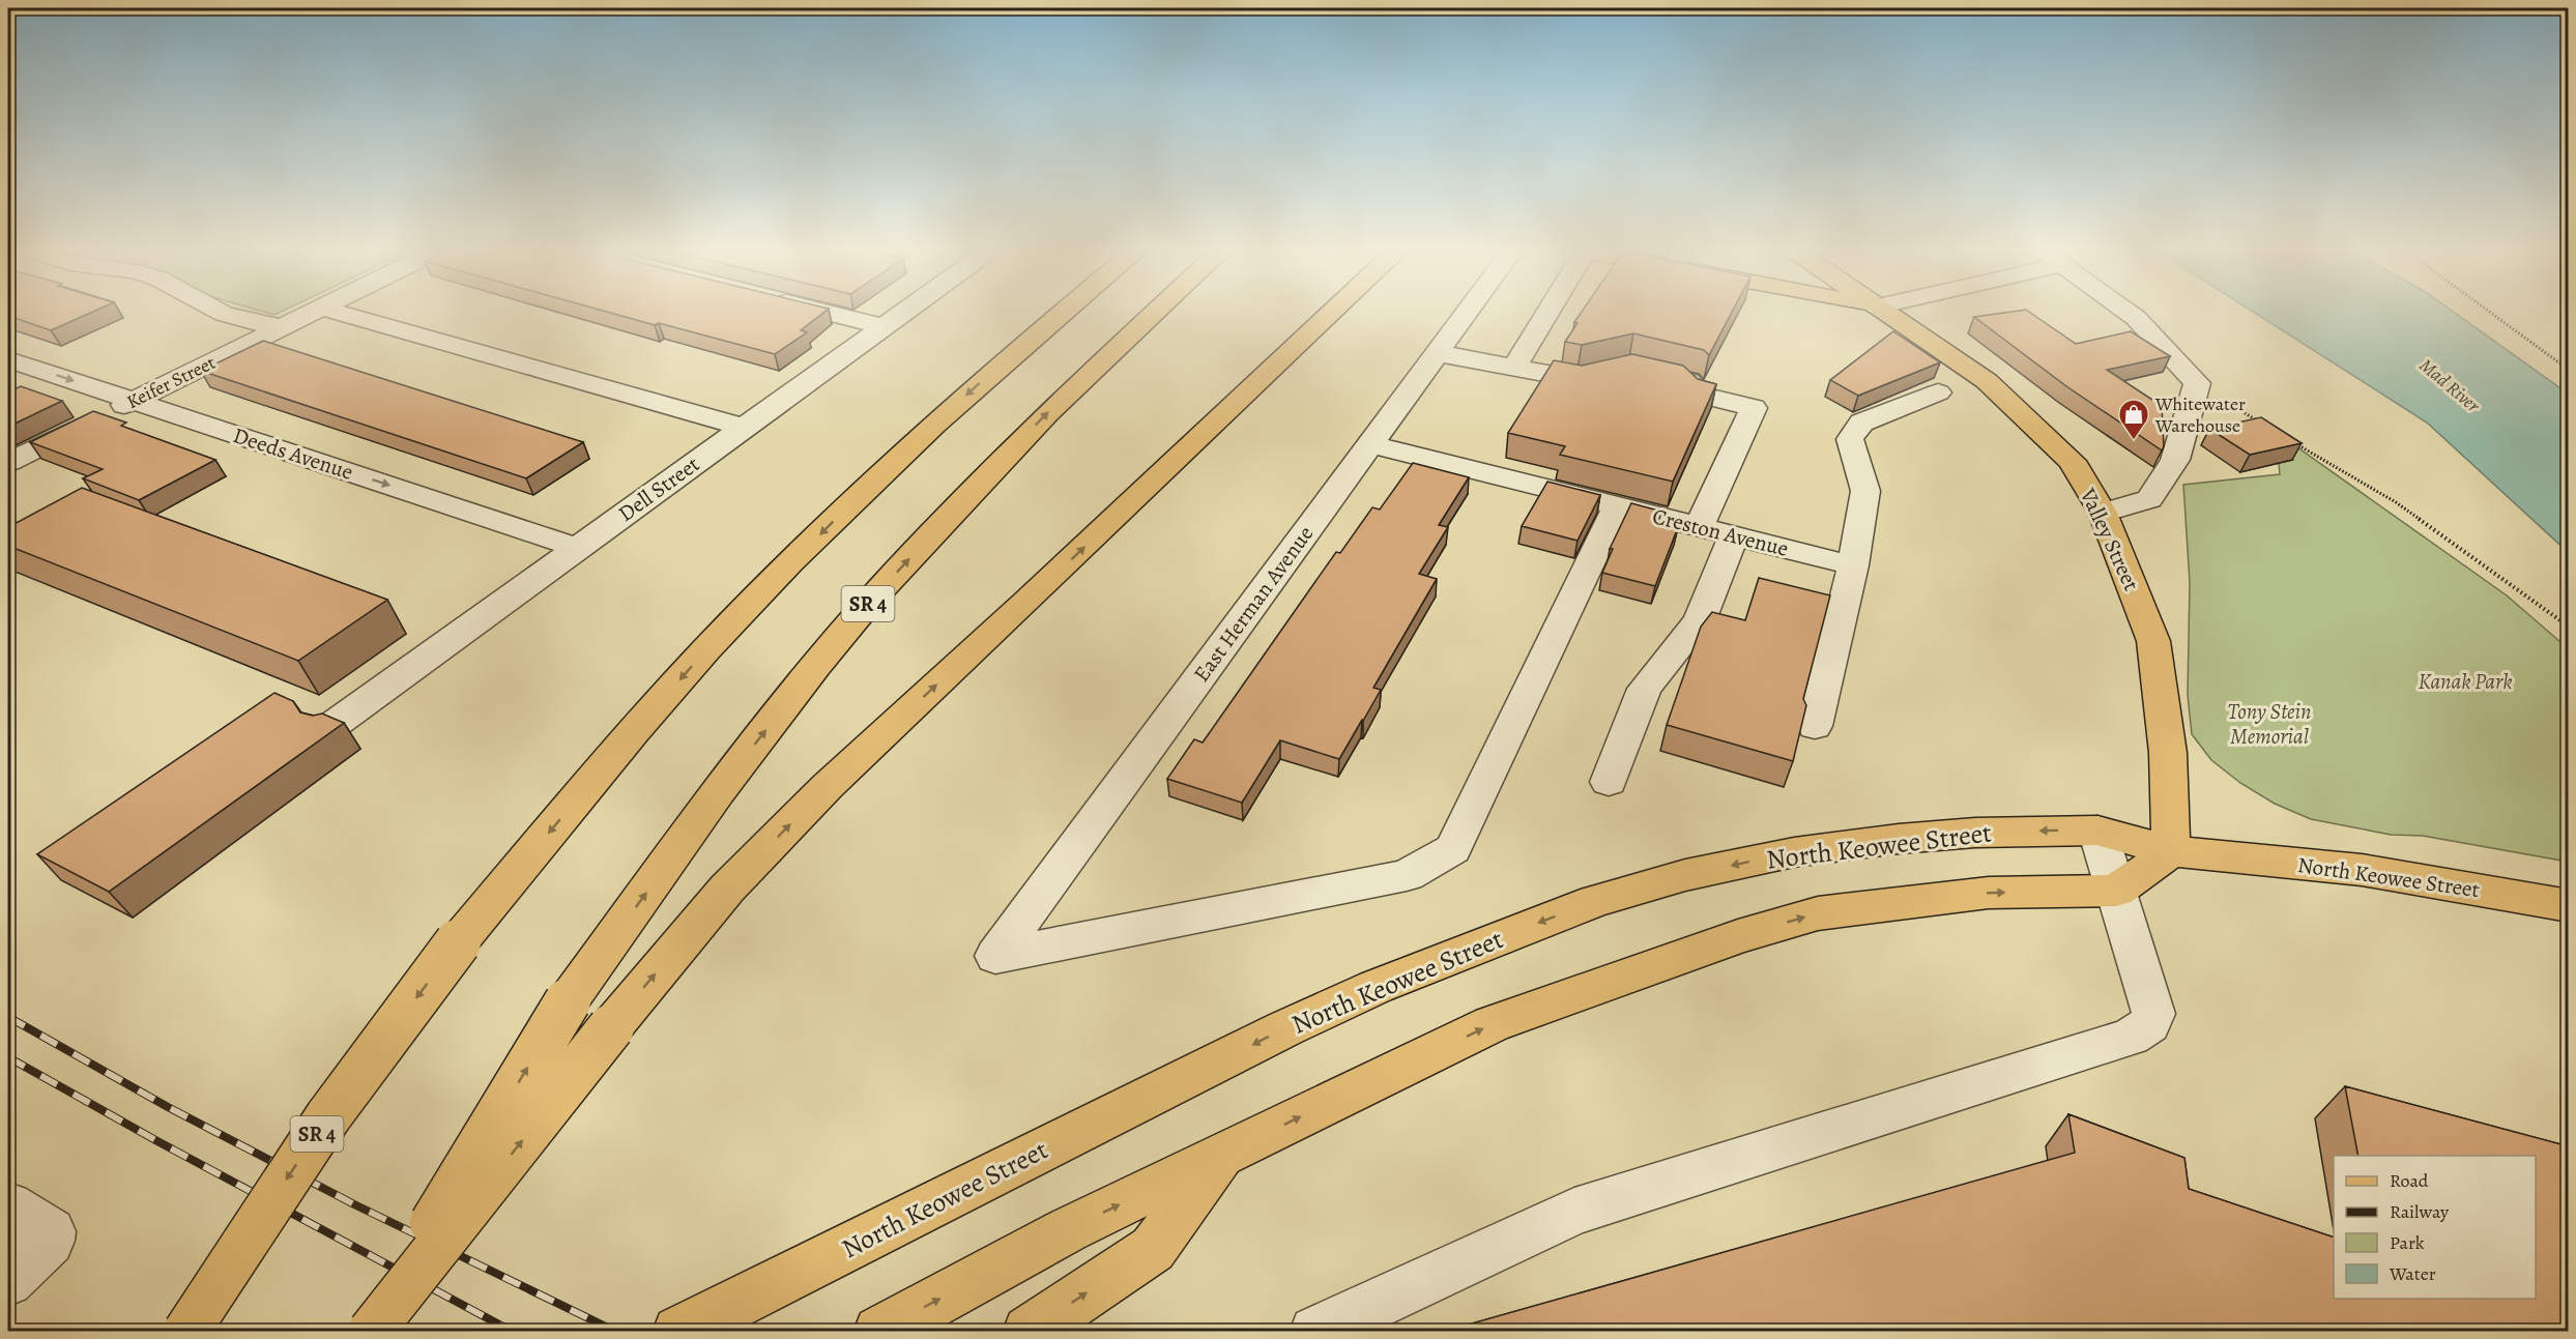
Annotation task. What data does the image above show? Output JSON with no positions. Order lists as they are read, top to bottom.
{
  "streets": {
    "main road": ["Valley Street", "SR 4", "North Keowee Street"],
    "street": [
      "Keifer Street",
      "Deeds Avenue",
      "Dell Street",
      "Creston Avenue",
      "East Herman Avenue"
    ]
  },
  "crossings": [
    ["Keifer Street", "Deeds Avenue"],
    ["Deeds Avenue", "Dell Street"],
    ["Creston Avenue", "East Herman Avenue"],
    ["Valley Street", "North Keowee Street"]
  ],
  "water": ["Mad River"],
  "parks": ["Kanak Park", "Tony Stein Memorial"],
  "places": {
    "shop": ["Whitewater Warehouse"]
  },
  "legend": [
    "Road",
    "Railway",
    "Park",
    "Water"
  ]
}
